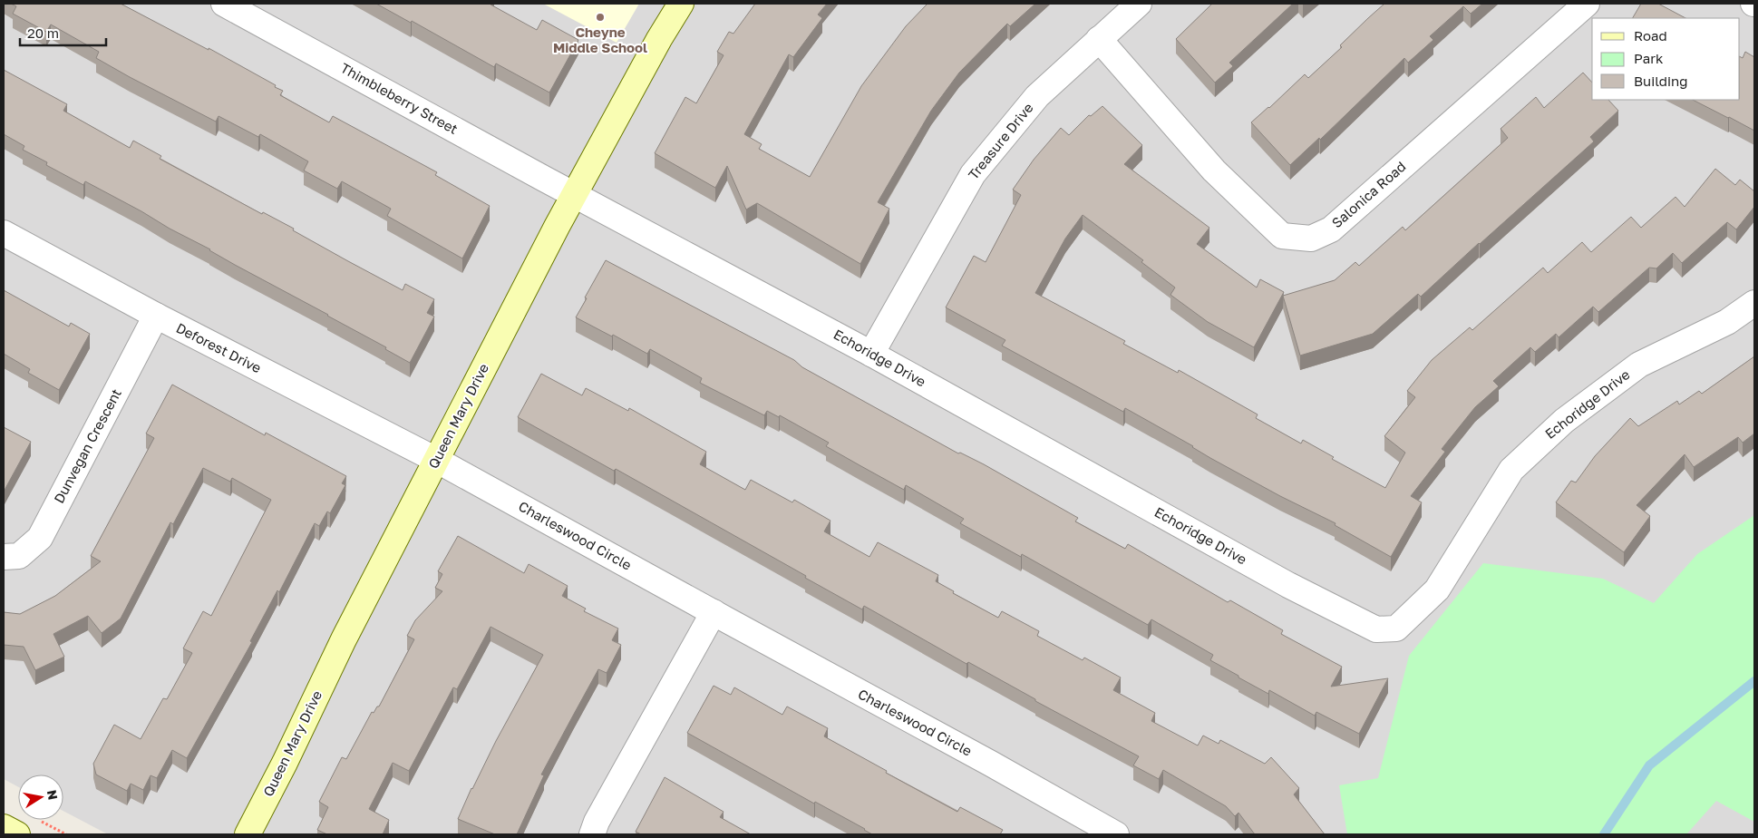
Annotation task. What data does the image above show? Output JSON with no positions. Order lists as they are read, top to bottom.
{
  "streets": {
    "street": [
      "Thimbleberry Street",
      "Treasure Drive",
      "Salonica Road",
      "Deforest Drive",
      "Echoridge Drive",
      "Queen Mary Drive",
      "Dunvegan Crescent",
      "Charleswood Circle"
    ]
  },
  "crossings": [
    ["Thimbleberry Street", "Echoridge Drive"],
    ["Thimbleberry Street", "Queen Mary Drive"],
    ["Treasure Drive", "Salonica Road"],
    ["Treasure Drive", "Echoridge Drive"],
    ["Deforest Drive", "Queen Mary Drive"],
    ["Deforest Drive", "Dunvegan Crescent"],
    ["Deforest Drive", "Charleswood Circle"],
    ["Echoridge Drive", "Queen Mary Drive"],
    ["Queen Mary Drive", "Charleswood Circle"]
  ],
  "places": ["Cheyne Middle School"],
  "legend": ["Road", "Park", "Building"],
  "scale_bar": "20 m",
  "north": "right"
}
